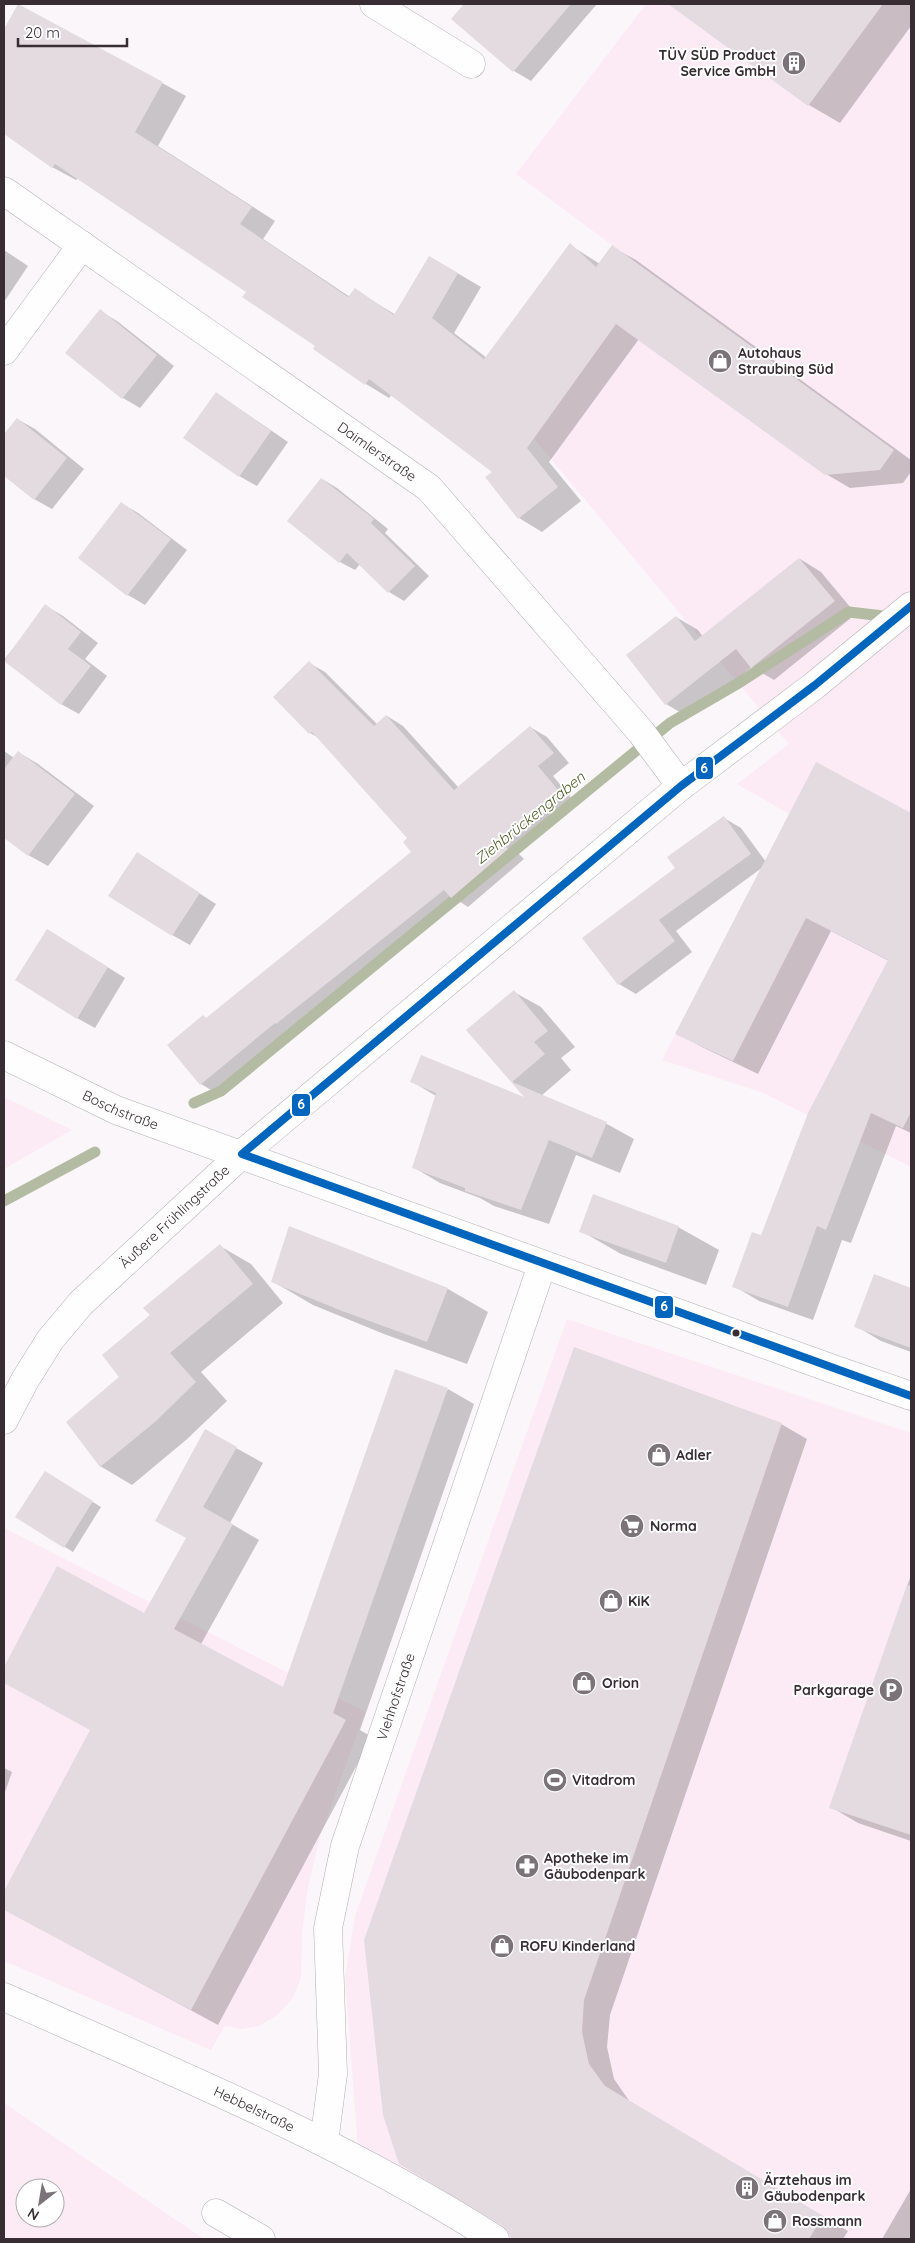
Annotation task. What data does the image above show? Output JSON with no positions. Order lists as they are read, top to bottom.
{
  "streets": {
    "street": [
      "Daimlerstraße",
      "Boschstraße",
      "Äußere Frühlingstraße",
      "Viehhofstraße",
      "Hebbelstraße"
    ]
  },
  "crossings": [
    ["Daimlerstraße", "Äußere Frühlingstraße"],
    ["Boschstraße", "Äußere Frühlingstraße"],
    ["Boschstraße", "Viehhofstraße"],
    ["Viehhofstraße", "Hebbelstraße"]
  ],
  "water": ["Ziehbrückengraben"],
  "places": {
    "building": ["TÜV SÜD Product Service GmbH", "Ärztehaus im Gäubodenpark"],
    "shop": [
      "Autohaus Straubing Süd",
      "Adler",
      "KiK",
      "Orion",
      "ROFU Kinderland",
      "Rossmann"
    ],
    "supermarket": ["Norma"],
    "parking": ["Parkgarage"],
    "sports": ["Vitadrom"],
    "pharmacy": ["Apotheke im Gäubodenpark"]
  },
  "lines": ["transit line 6"],
  "scale_bar": "20 m",
  "north": "bottom left"
}
